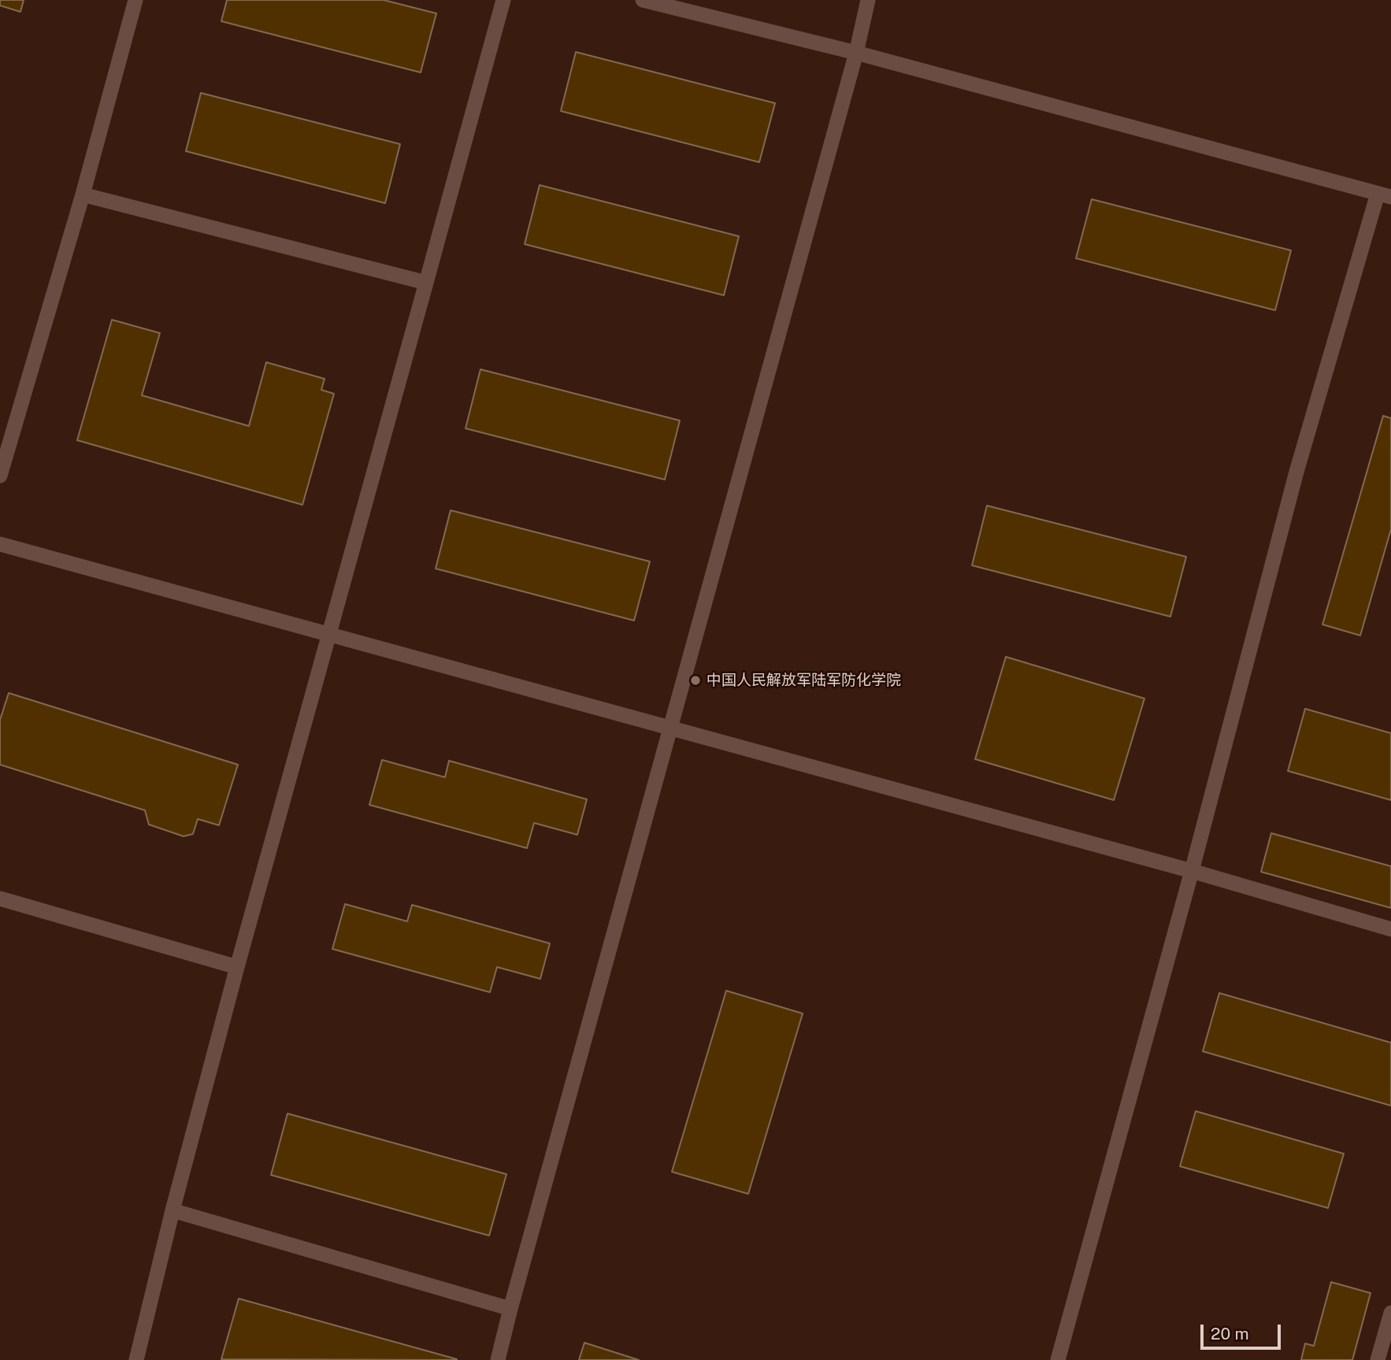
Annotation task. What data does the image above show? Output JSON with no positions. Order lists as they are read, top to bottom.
{
  "places": ["中国人民解放军陆军防化学院"],
  "scale_bar": "20 m"
}
